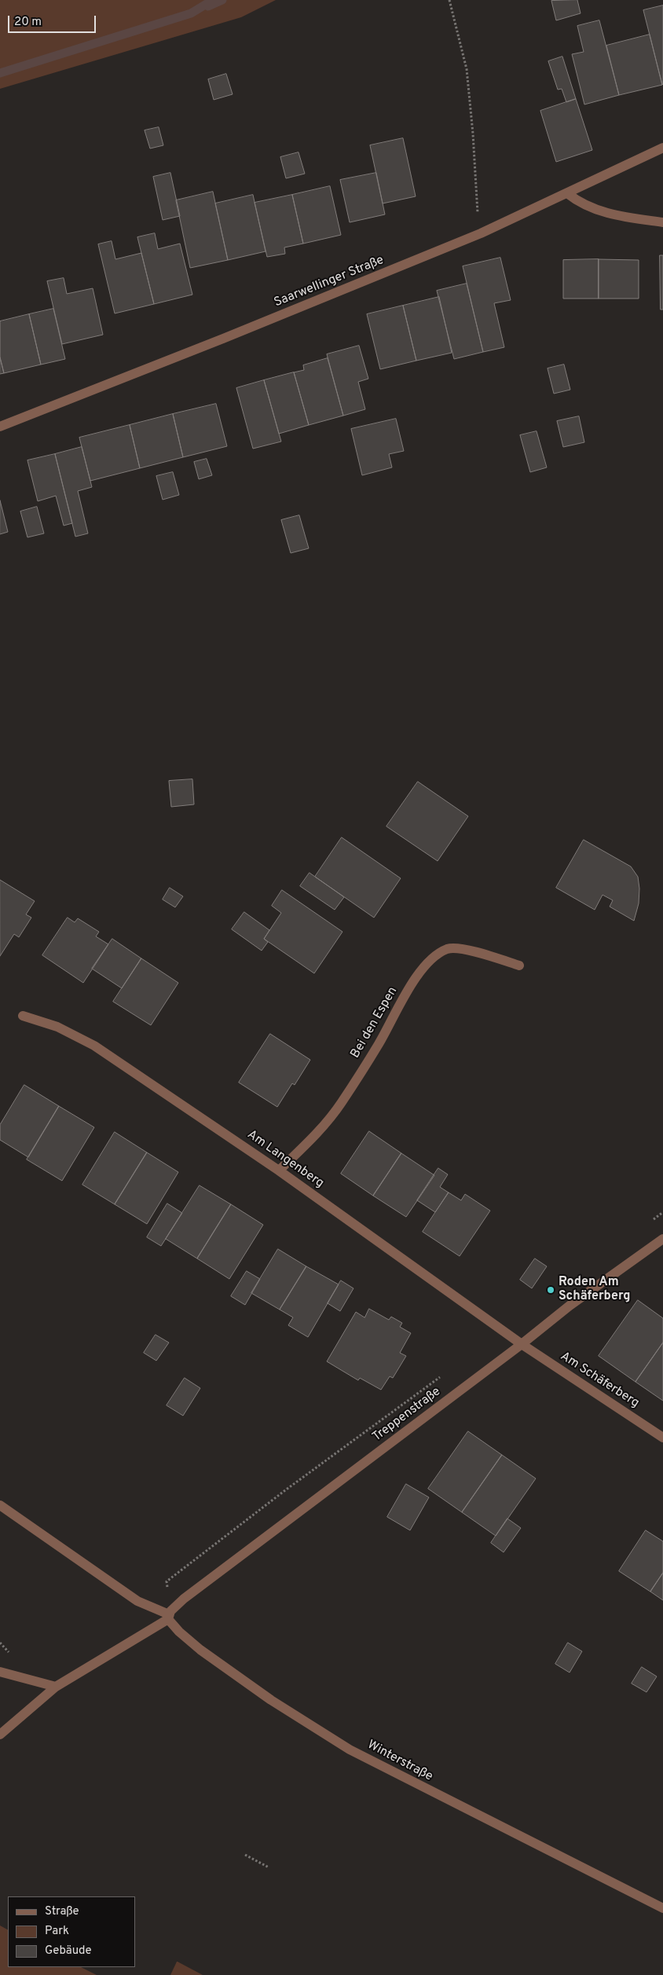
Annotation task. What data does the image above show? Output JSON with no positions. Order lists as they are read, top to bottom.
{
  "streets": {
    "street": [
      "Saarwellinger Straße",
      "Bei den Espen",
      "Am Langenberg",
      "Am Schäferberg",
      "Treppenstraße",
      "Winterstraße"
    ]
  },
  "crossings": [
    ["Bei den Espen", "Am Langenberg"],
    ["Am Langenberg", "Am Schäferberg"],
    ["Am Langenberg", "Treppenstraße"],
    ["Am Schäferberg", "Treppenstraße"],
    ["Treppenstraße", "Winterstraße"]
  ],
  "places": ["Roden Am Schäferberg"],
  "legend": ["Straße", "Park", "Gebäude"],
  "scale_bar": "20 m"
}
